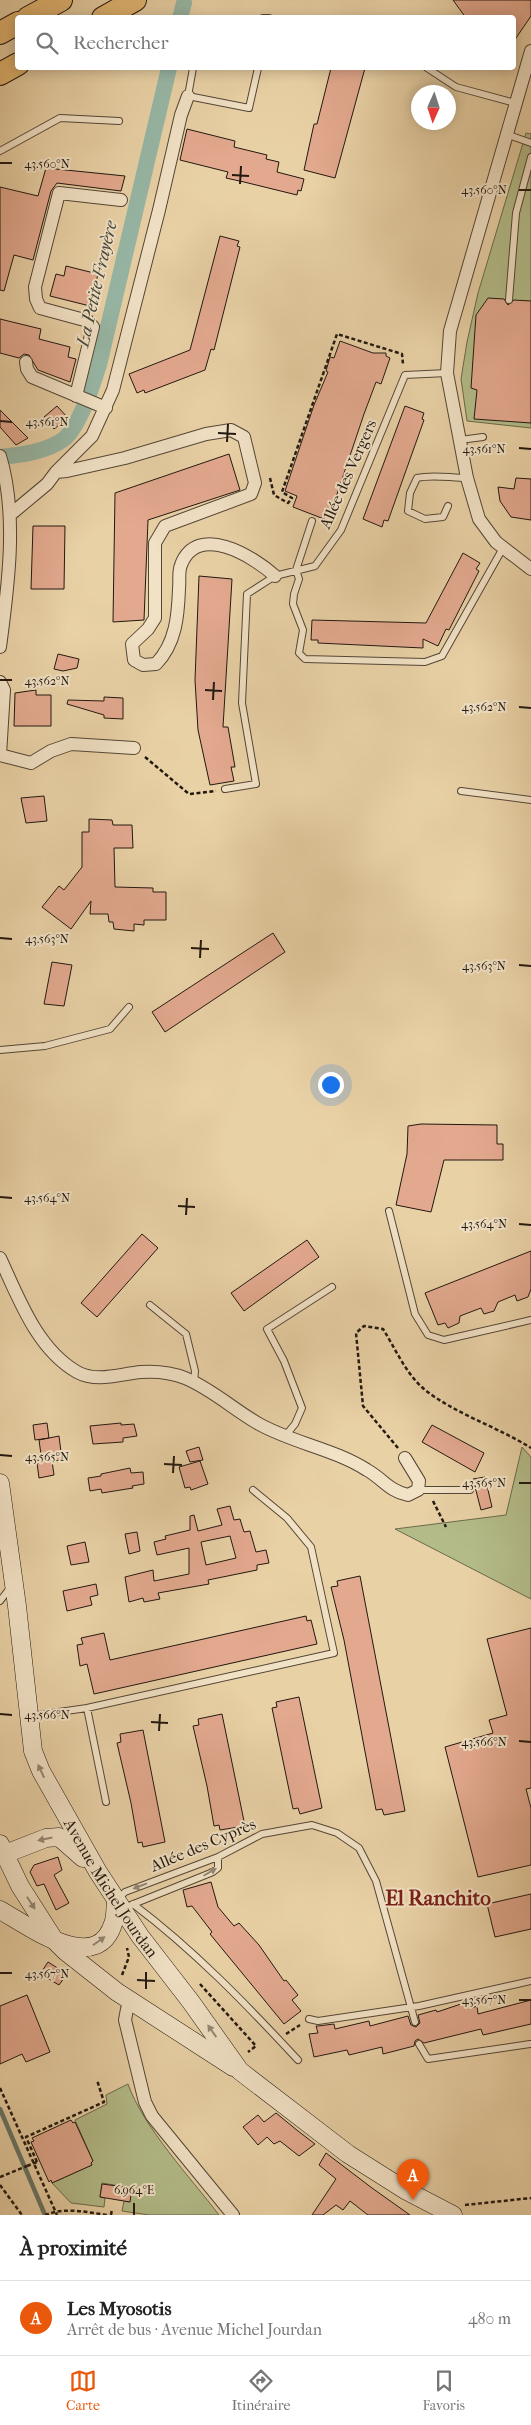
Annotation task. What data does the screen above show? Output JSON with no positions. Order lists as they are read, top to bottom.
{
  "streets": {
    "main road": ["Avenue Michel Jourdan"],
    "lane": ["Allée des Vergers", "Allée des Cyprès"]
  },
  "crossings": [
    ["Allée des Cyprès", "Avenue Michel Jourdan"]
  ],
  "districts": ["El Ranchito"],
  "water": ["La Petite Frayère"],
  "north": "bottom",
  "page": {
    "search": "Rechercher",
    "pins": "A",
    "heading": "À proximité",
    "list": [
      {
        "mark": "A",
        "name": "Les Myosotis",
        "note": "Arrêt de bus · Avenue Michel Jourdan",
        "value": "480 m"
      }
    ],
    "nav": ["Carte", "Itinéraire", "Favoris"]
  },
  "coordinates": [
    "43.560°N",
    "43.561°N",
    "43.562°N",
    "43.563°N",
    "43.564°N",
    "43.565°N",
    "43.566°N",
    "43.567°N",
    "6.964°E"
  ]
}
